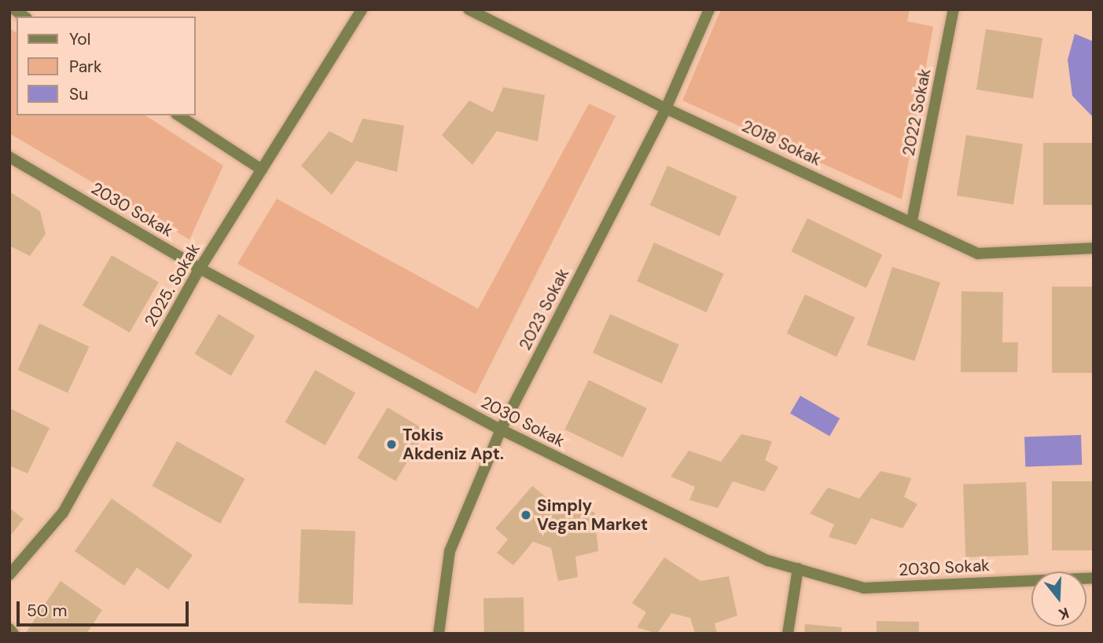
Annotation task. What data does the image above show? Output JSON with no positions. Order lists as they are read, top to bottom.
{
  "streets": {
    "street": [
      "2022 Sokak",
      "2018 Sokak",
      "2030 Sokak",
      "2025. Sokak",
      "2023 Sokak"
    ]
  },
  "crossings": [
    ["2022 Sokak", "2018 Sokak"],
    ["2018 Sokak", "2023 Sokak"],
    ["2030 Sokak", "2025. Sokak"],
    ["2030 Sokak", "2023 Sokak"]
  ],
  "places": ["Tokis Akdeniz Apt.", "Simply Vegan Market"],
  "legend": ["Yol", "Park", "Su"],
  "scale_bar": "50 m",
  "north": "bottom"
}
